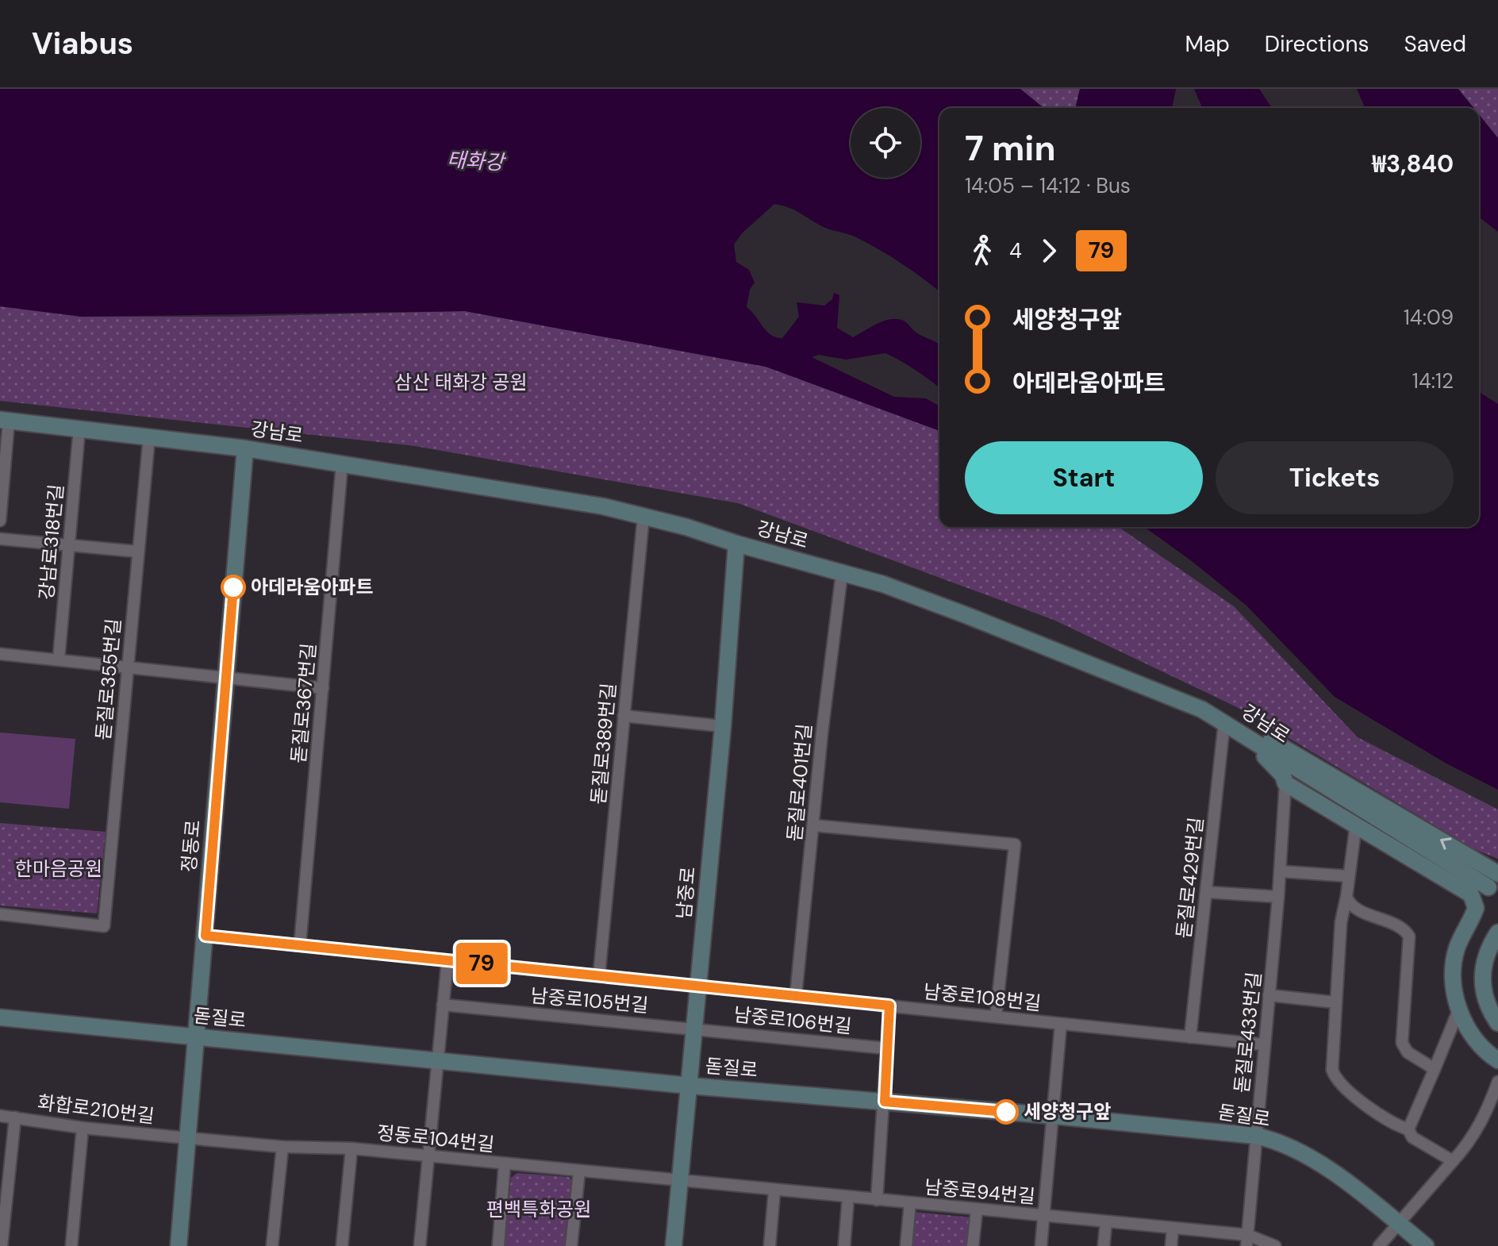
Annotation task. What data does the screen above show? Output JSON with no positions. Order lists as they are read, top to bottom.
{
  "streets": {
    "main road": [
      "강남로",
      "정동로",
      "남중로",
      "돋질로"
    ],
    "street": [
      "강남로318번길",
      "돋질로355번길",
      "돋질로367번길",
      "돋질로389번길",
      "돋질로401번길",
      "돋질로429번길",
      "남중로108번길",
      "남중로105번길",
      "남중로106번길",
      "돋질로433번길",
      "화합로210번길",
      "정동로104번길",
      "남중로94번길"
    ]
  },
  "crossings": [
    ["강남로", "강남로318번길"],
    ["강남로", "돋질로355번길"],
    ["강남로", "돋질로367번길"],
    ["강남로", "돋질로389번길"],
    ["강남로", "돋질로401번길"],
    ["강남로", "정동로"],
    ["강남로", "돋질로429번길"],
    ["강남로", "남중로"],
    ["돋질로367번길", "남중로108번길"],
    ["돋질로389번길", "남중로108번길"],
    ["돋질로401번길", "남중로108번길"],
    ["정동로", "남중로108번길"],
    ["정동로", "돋질로"],
    ["정동로", "화합로210번길"],
    ["정동로", "정동로104번길"],
    ["돋질로429번길", "남중로108번길"],
    ["남중로", "남중로108번길"],
    ["남중로", "남중로105번길"],
    ["남중로", "돋질로"],
    ["남중로", "남중로106번길"],
    ["남중로", "정동로104번길"],
    ["남중로", "남중로94번길"],
    ["남중로108번길", "돋질로433번길"],
    ["남중로105번길", "남중로106번길"],
    ["돋질로", "돋질로433번길"],
    ["돋질로433번길", "남중로94번길"],
    ["화합로210번길", "정동로104번길"],
    ["정동로104번길", "남중로94번길"]
  ],
  "water": ["태화강"],
  "parks": ["삼산 태화강 공원", "한마음공원", "편백특화공원"],
  "places": ["아데라움아파트", "세양청구앞"],
  "lines": ["bus line 79"],
  "page": {
    "header": "Viabus",
    "nav": ["Map", "Directions", "Saved"],
    "on_map": "79",
    "heading": ["7 min", "14:05 – 14:12 · Bus", "₩3,840"],
    "legs": ["4", "79"],
    "list": [
      {
        "name": "세양청구앞",
        "value": "14:09"
      },
      {
        "name": "아데라움아파트",
        "value": "14:12"
      }
    ],
    "buttons": ["Start", "Tickets"]
  }
}
